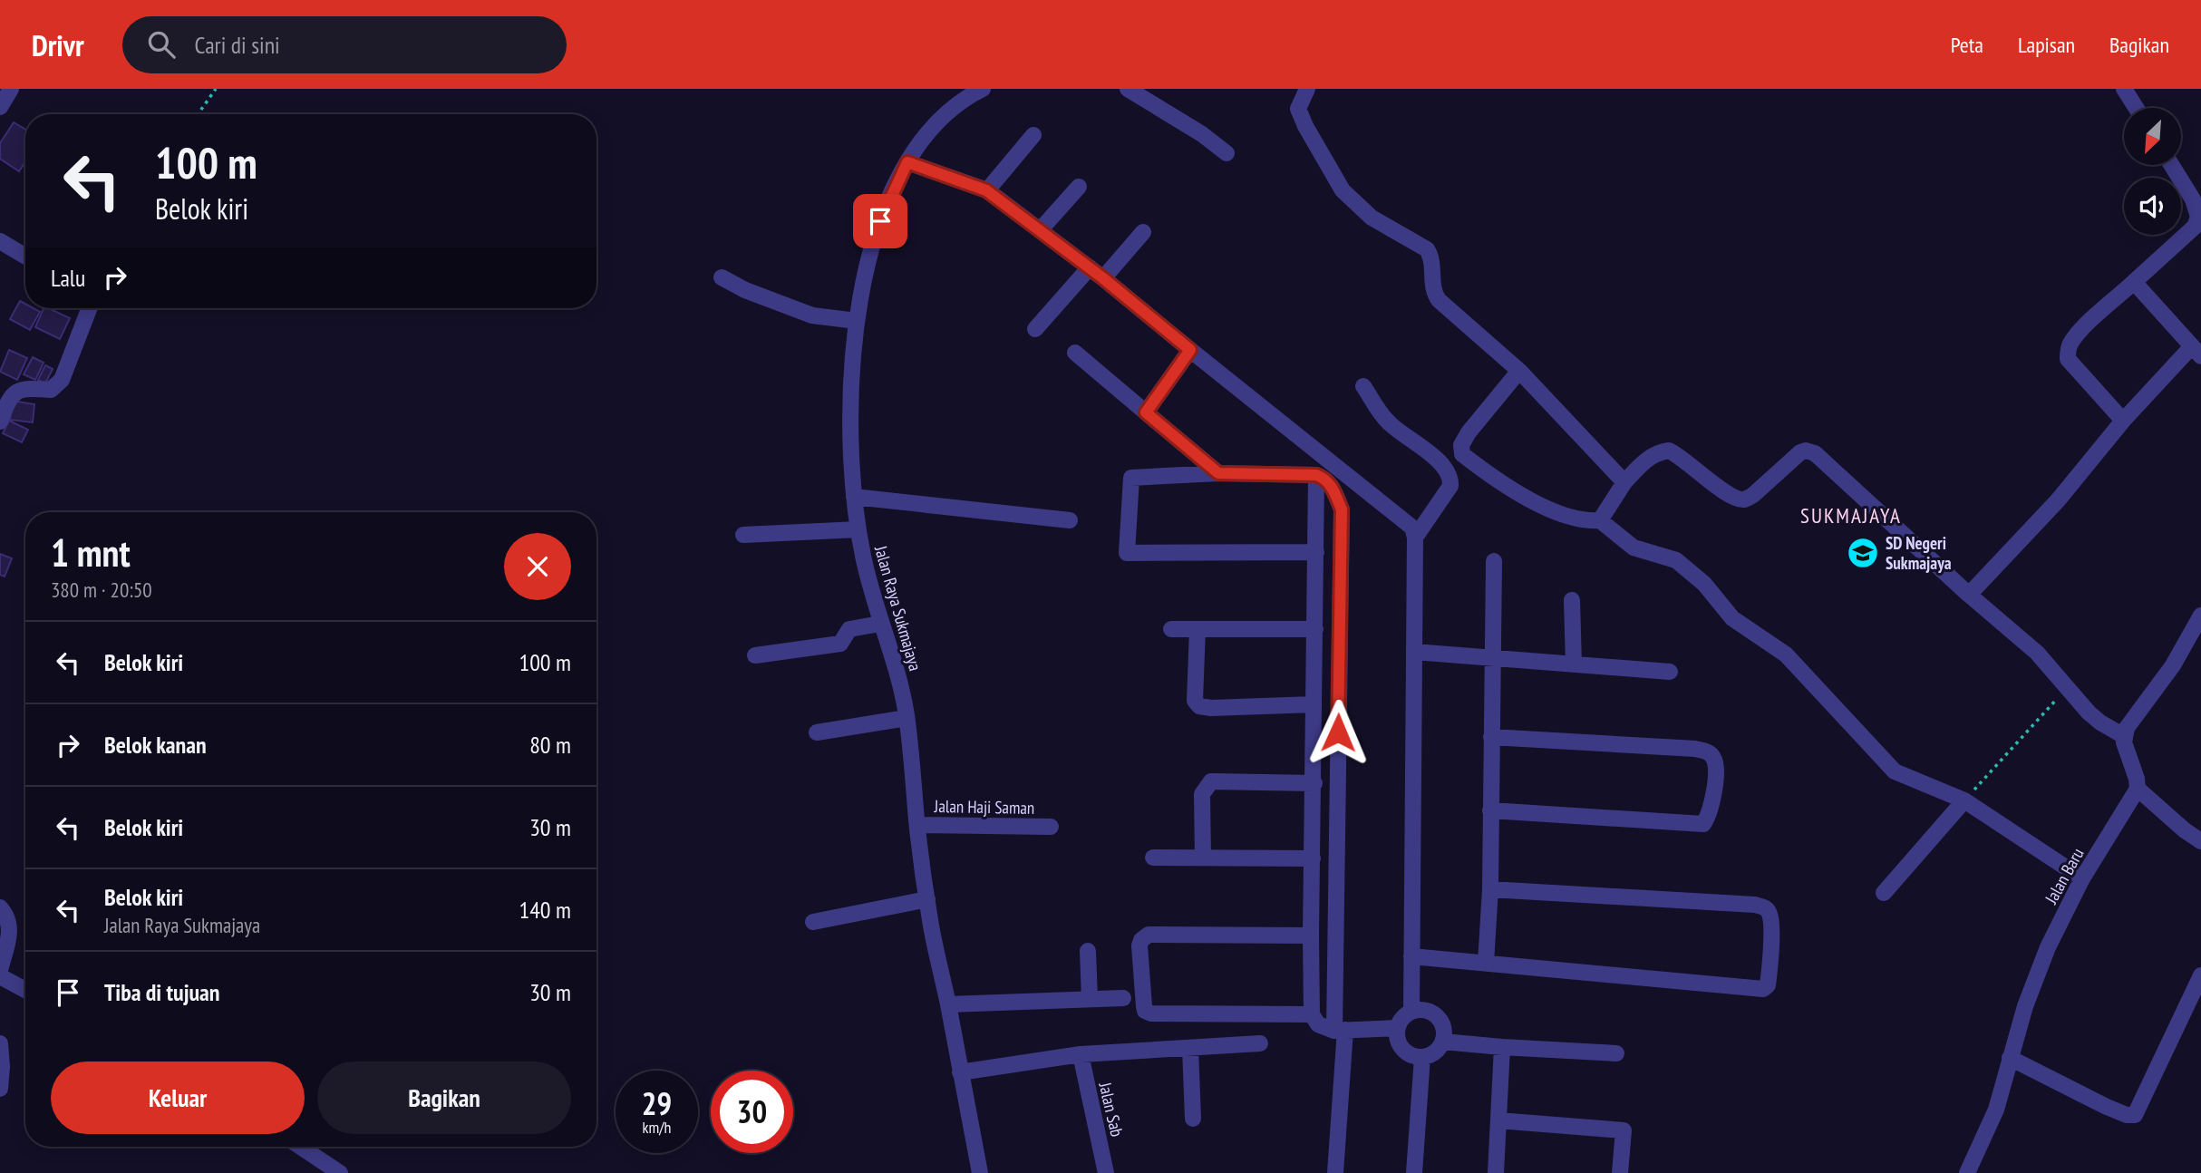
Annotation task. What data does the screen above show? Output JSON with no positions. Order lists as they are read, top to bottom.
{
  "streets": {
    "street": [
      "Jalan Raya Sukmajaya",
      "Jalan Haji Saman",
      "Jalan Baru",
      "Jalan Sab"
    ]
  },
  "crossings": [
    ["Jalan Raya Sukmajaya", "Jalan Haji Saman"]
  ],
  "districts": ["SUKMAJAYA"],
  "places": {
    "school or university": ["SD Negeri Sukmajaya"]
  },
  "north": "bottom left",
  "page": {
    "header": "Drivr",
    "search": "Cari di sini",
    "nav": ["Peta", "Lapisan", "Bagikan"],
    "turn": ["100 m", "Belok kiri"],
    "then": "Lalu",
    "heading": ["1 mnt", "380 m · 20:50"],
    "list": [
      {
        "name": "Belok kiri",
        "value": "100 m"
      },
      {
        "name": "Belok kanan",
        "value": "80 m"
      },
      {
        "name": "Belok kiri",
        "value": "30 m"
      },
      {
        "name": "Belok kiri",
        "note": "Jalan Raya Sukmajaya",
        "value": "140 m"
      },
      {
        "name": "Tiba di tujuan",
        "value": "30 m"
      }
    ],
    "buttons": ["Keluar", "Bagikan"],
    "speed": "29 km/h",
    "limit": "30"
  }
}
